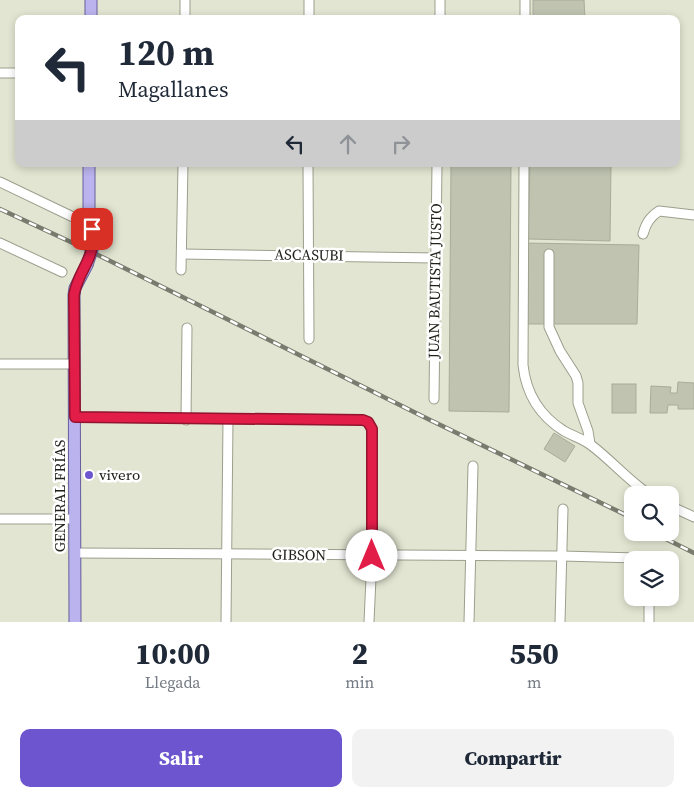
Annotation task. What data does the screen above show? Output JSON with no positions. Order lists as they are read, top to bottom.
{
  "streets": {
    "main road": ["GENERAL FRÍAS"],
    "street": ["ASCASUBI", "JUAN BAUTISTA JUSTO", "GIBSON"]
  },
  "crossings": [
    ["ASCASUBI", "JUAN BAUTISTA JUSTO"],
    ["GENERAL FRÍAS", "GIBSON"]
  ],
  "places": ["vivero"],
  "page": {
    "turn": ["120 m", "Magallanes"],
    "eta": [
      "10:00",
      "Llegada",
      "2",
      "min",
      "550",
      "m"
    ],
    "buttons": ["Salir", "Compartir"]
  }
}
